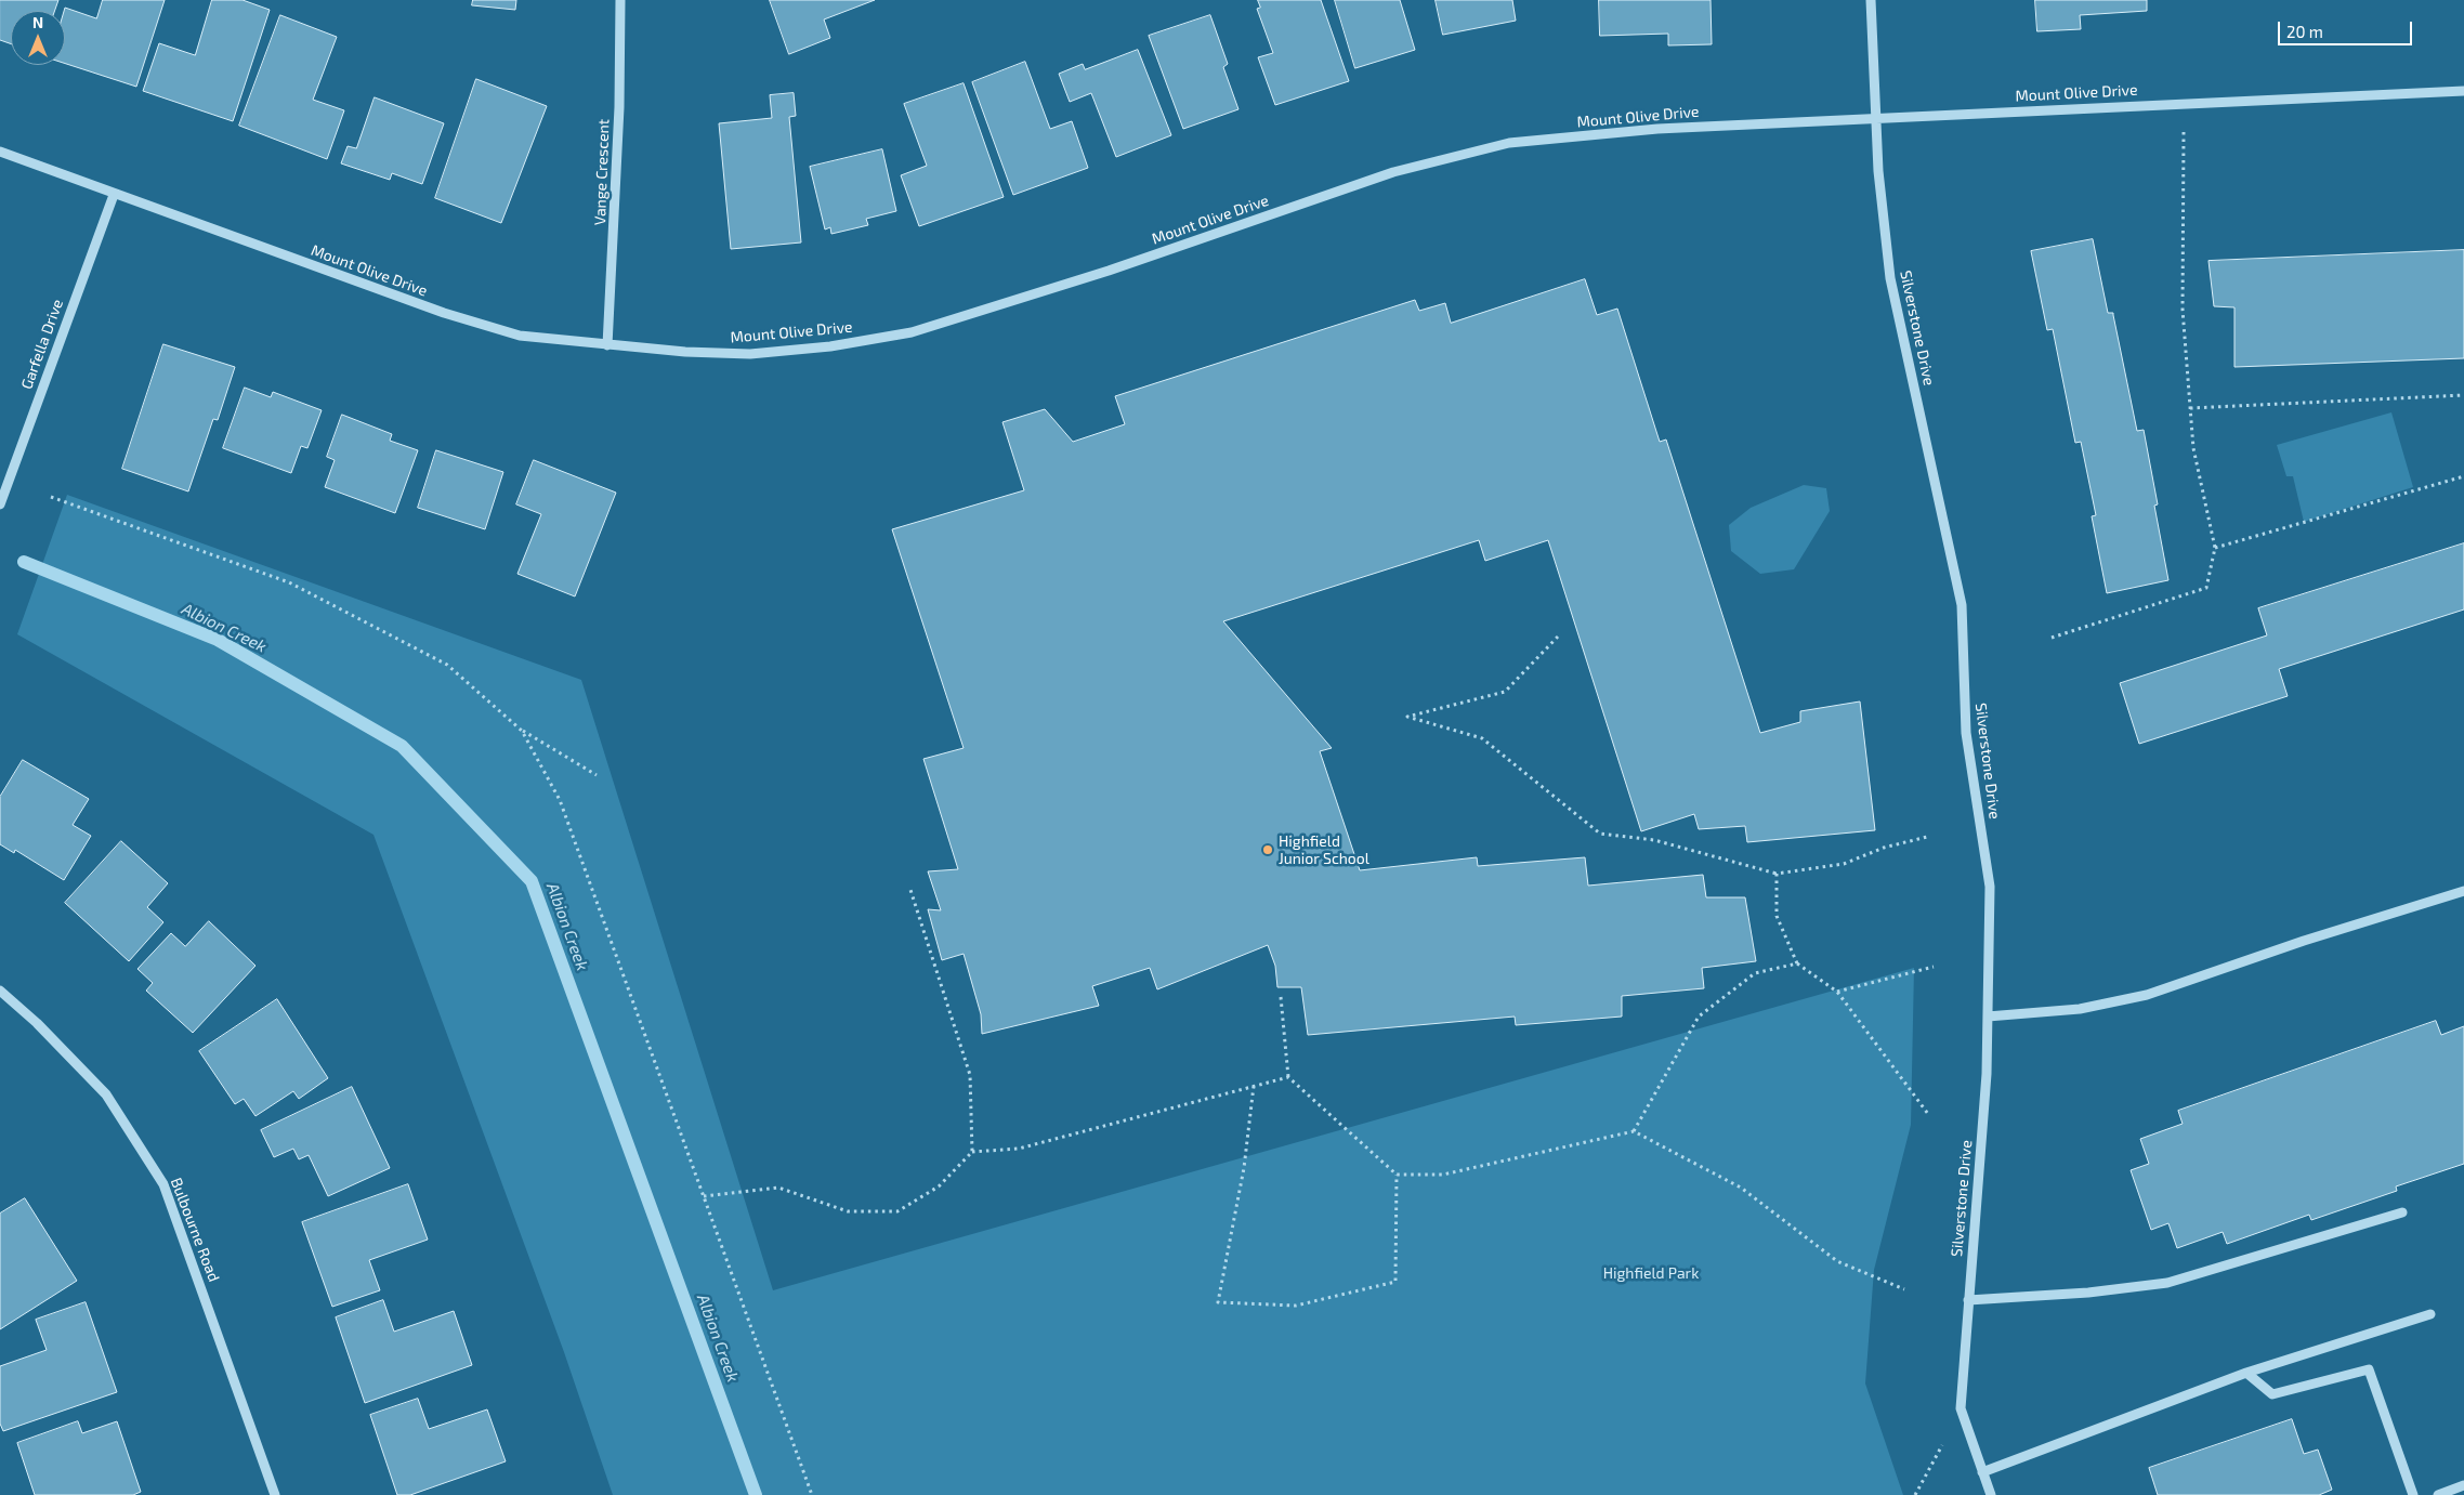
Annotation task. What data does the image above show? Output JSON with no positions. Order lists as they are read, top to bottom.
{
  "streets": {
    "street": [
      "Mount Olive Drive",
      "Vange Crescent",
      "Silverstone Drive",
      "Garfella Drive",
      "Bulbourne Road"
    ]
  },
  "crossings": [
    ["Mount Olive Drive", "Vange Crescent"],
    ["Mount Olive Drive", "Silverstone Drive"],
    ["Mount Olive Drive", "Garfella Drive"]
  ],
  "water": ["Albion Creek"],
  "parks": ["Highfield Park"],
  "places": ["Highfield Junior School"],
  "scale_bar": "20 m",
  "north": "top"
}
